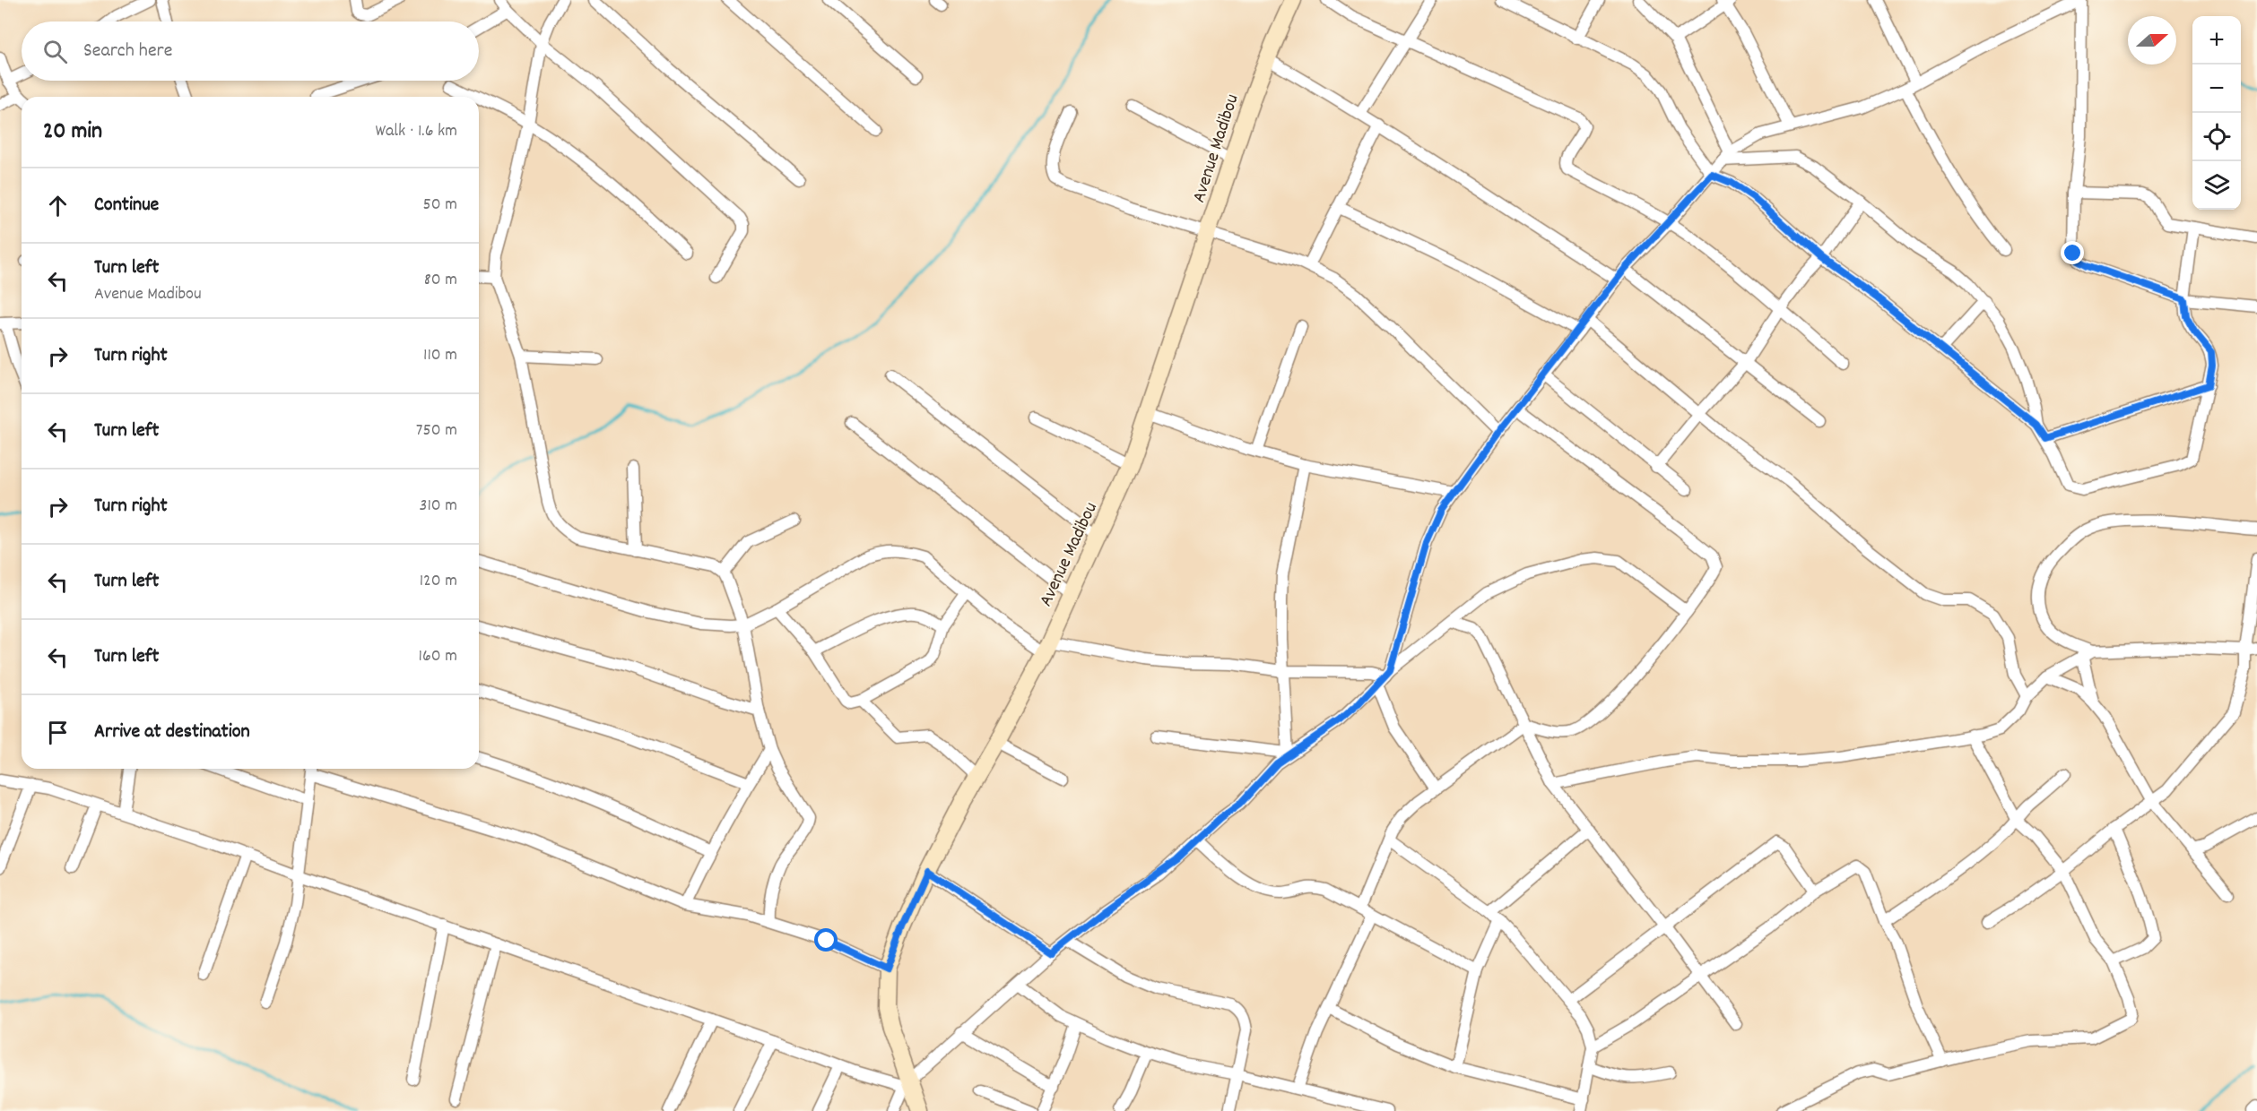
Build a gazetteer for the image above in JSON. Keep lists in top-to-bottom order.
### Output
{
  "streets": {
    "street": ["Avenue Madibou"]
  },
  "north": "right",
  "page": {
    "map_buttons": ["+", "−"],
    "search": "Search here",
    "heading": ["20 min", "Walk · 1.6 km"],
    "list": [
      ["Continue", "50 m"],
      ["Turn left", "Avenue Madibou", "80 m"],
      ["Turn right", "110 m"],
      ["Turn left", "750 m"],
      ["Turn right", "310 m"],
      ["Turn left", "120 m"],
      ["Turn left", "160 m"],
      "Arrive at destination"
    ]
  }
}
